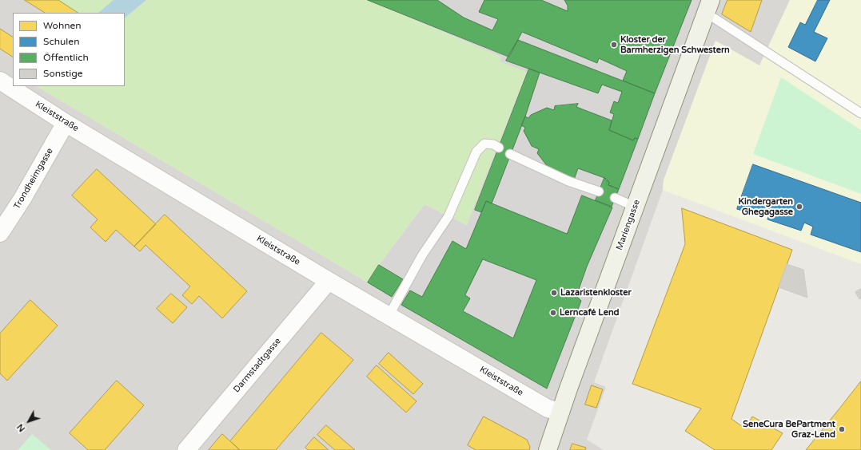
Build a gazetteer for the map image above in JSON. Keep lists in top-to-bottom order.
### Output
{
  "streets": {
    "street": [
      "Kleiststraße",
      "Trondheimgasse",
      "Mariengasse",
      "Darmstadtgasse"
    ]
  },
  "crossings": [
    ["Kleiststraße", "Trondheimgasse"],
    ["Kleiststraße", "Mariengasse"],
    ["Kleiststraße", "Darmstadtgasse"]
  ],
  "places": [
    "Kloster der Barmherzigen Schwestern",
    "Kindergarten Ghegagasse",
    "Lazaristenkloster",
    "Lerncafé Lend",
    "SeneCura BePartment Graz-Lend"
  ],
  "legend": [
    "Wohnen",
    "Schulen",
    "Öffentlich",
    "Sonstige"
  ],
  "north": "bottom left"
}
